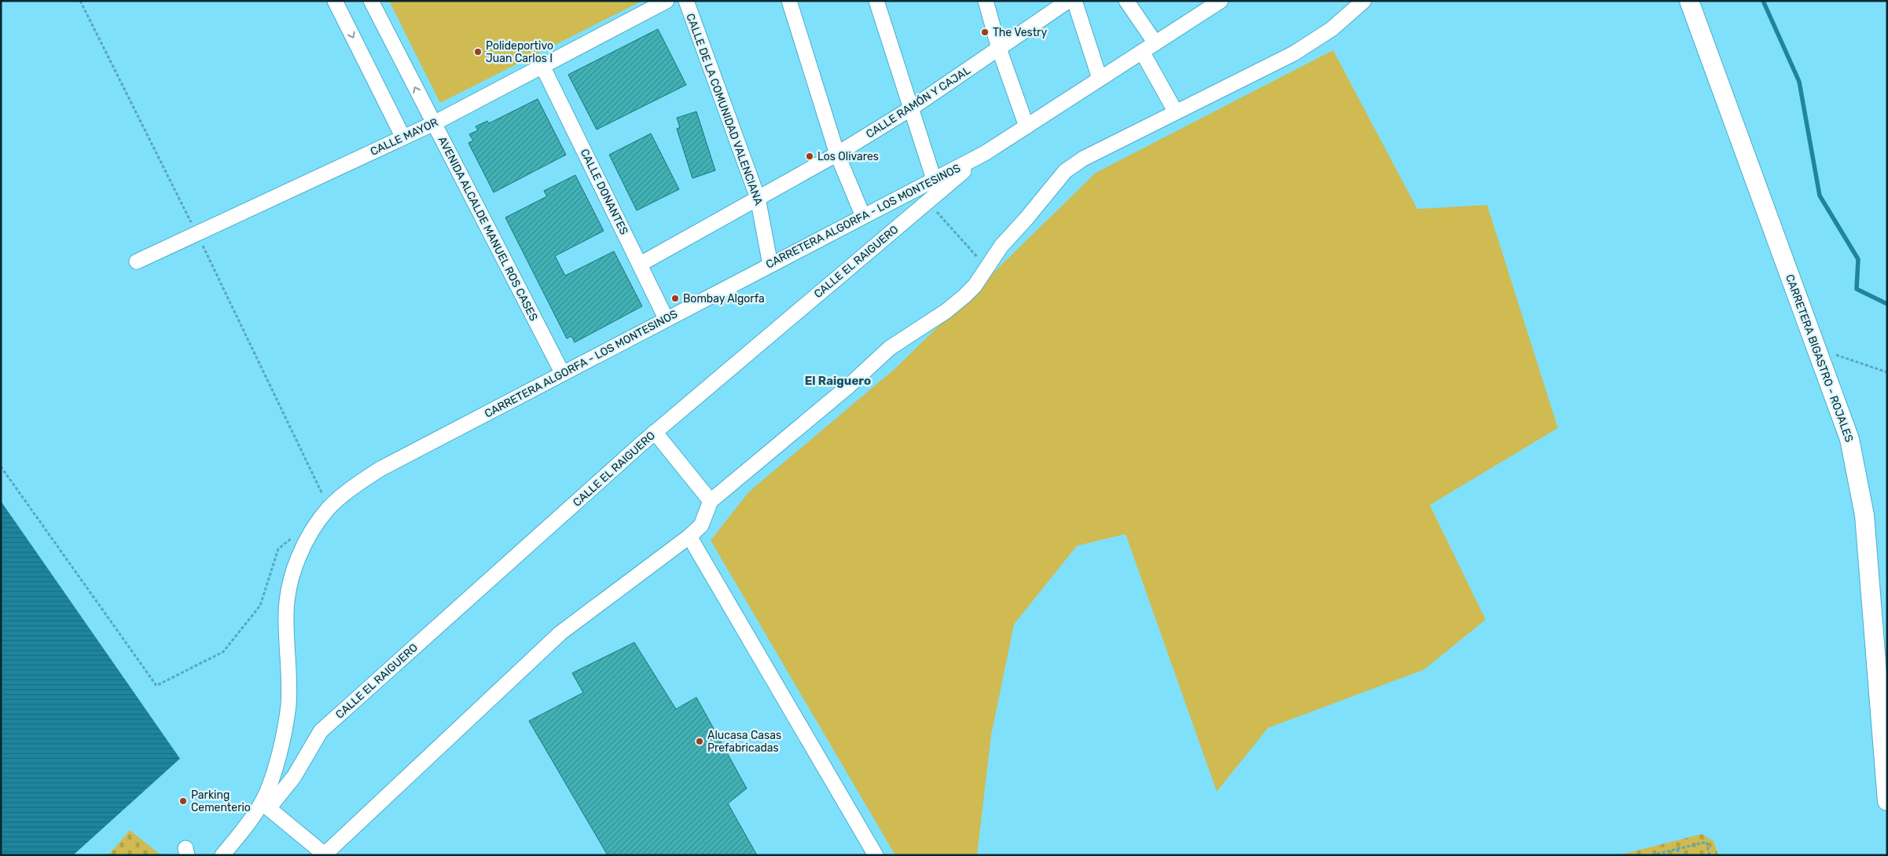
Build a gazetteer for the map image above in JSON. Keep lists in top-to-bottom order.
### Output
{
  "streets": {
    "main road": ["CARRETERA BIGASTRO - ROJALES"],
    "street": [
      "CALLE RAMÓN Y CAJAL",
      "CALLE DE LA COMUNIDAD VALENCIANA",
      "CALLE MAYOR",
      "CALLE DONANTES",
      "CARRETERA ALGORFA - LOS MONTESINOS",
      "AVENIDA ALCALDE MANUEL ROS CASES",
      "CALLE EL RAIGUERO"
    ]
  },
  "crossings": [
    ["CALLE RAMÓN Y CAJAL", "CALLE DE LA COMUNIDAD VALENCIANA"],
    ["CALLE RAMÓN Y CAJAL", "CALLE DONANTES"],
    ["CALLE DE LA COMUNIDAD VALENCIANA", "CARRETERA ALGORFA - LOS MONTESINOS"],
    ["CALLE MAYOR", "CALLE DONANTES"],
    ["CALLE MAYOR", "AVENIDA ALCALDE MANUEL ROS CASES"],
    ["CALLE DONANTES", "CARRETERA ALGORFA - LOS MONTESINOS"],
    ["CARRETERA ALGORFA - LOS MONTESINOS", "AVENIDA ALCALDE MANUEL ROS CASES"],
    ["CARRETERA ALGORFA - LOS MONTESINOS", "CALLE EL RAIGUERO"]
  ],
  "districts": ["El Raiguero"],
  "places": [
    "The Vestry",
    "Polideportivo Juan Carlos I",
    "Los Olivares",
    "Bombay Algorfa",
    "Alucasa Casas Prefabricadas",
    "Parking Cementerio"
  ]
}
